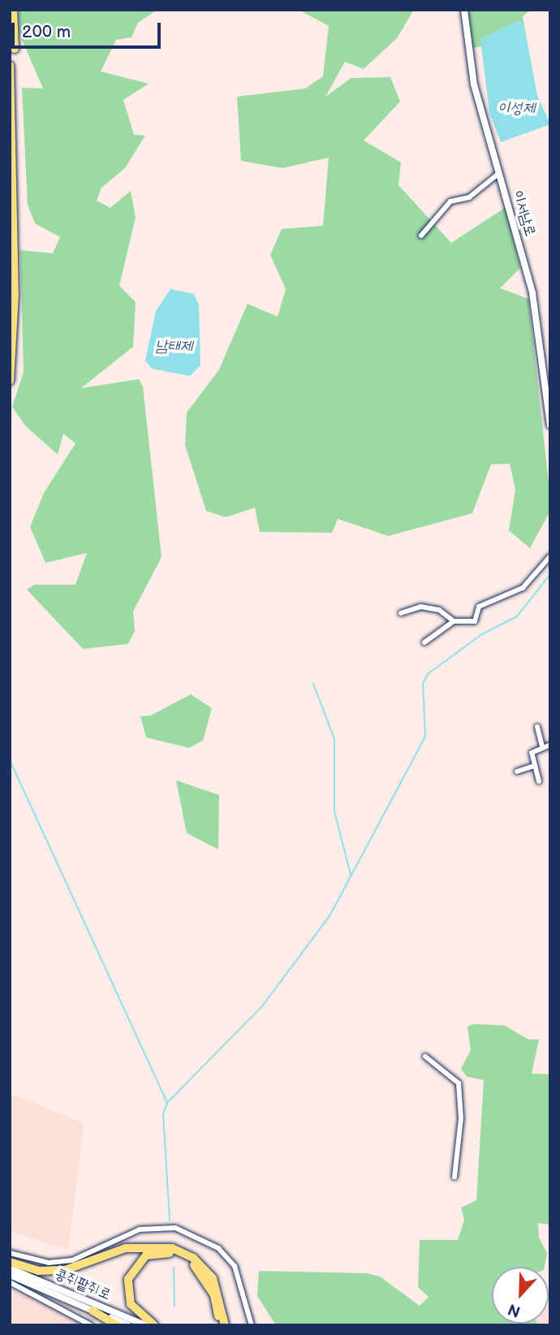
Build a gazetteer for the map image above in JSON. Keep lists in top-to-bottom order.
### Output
{
  "streets": {
    "main road": ["이서남로", "콩쥐팥쥐로"]
  },
  "water": ["이성제", "남태제"],
  "scale_bar": "200 m",
  "north": "bottom"
}
